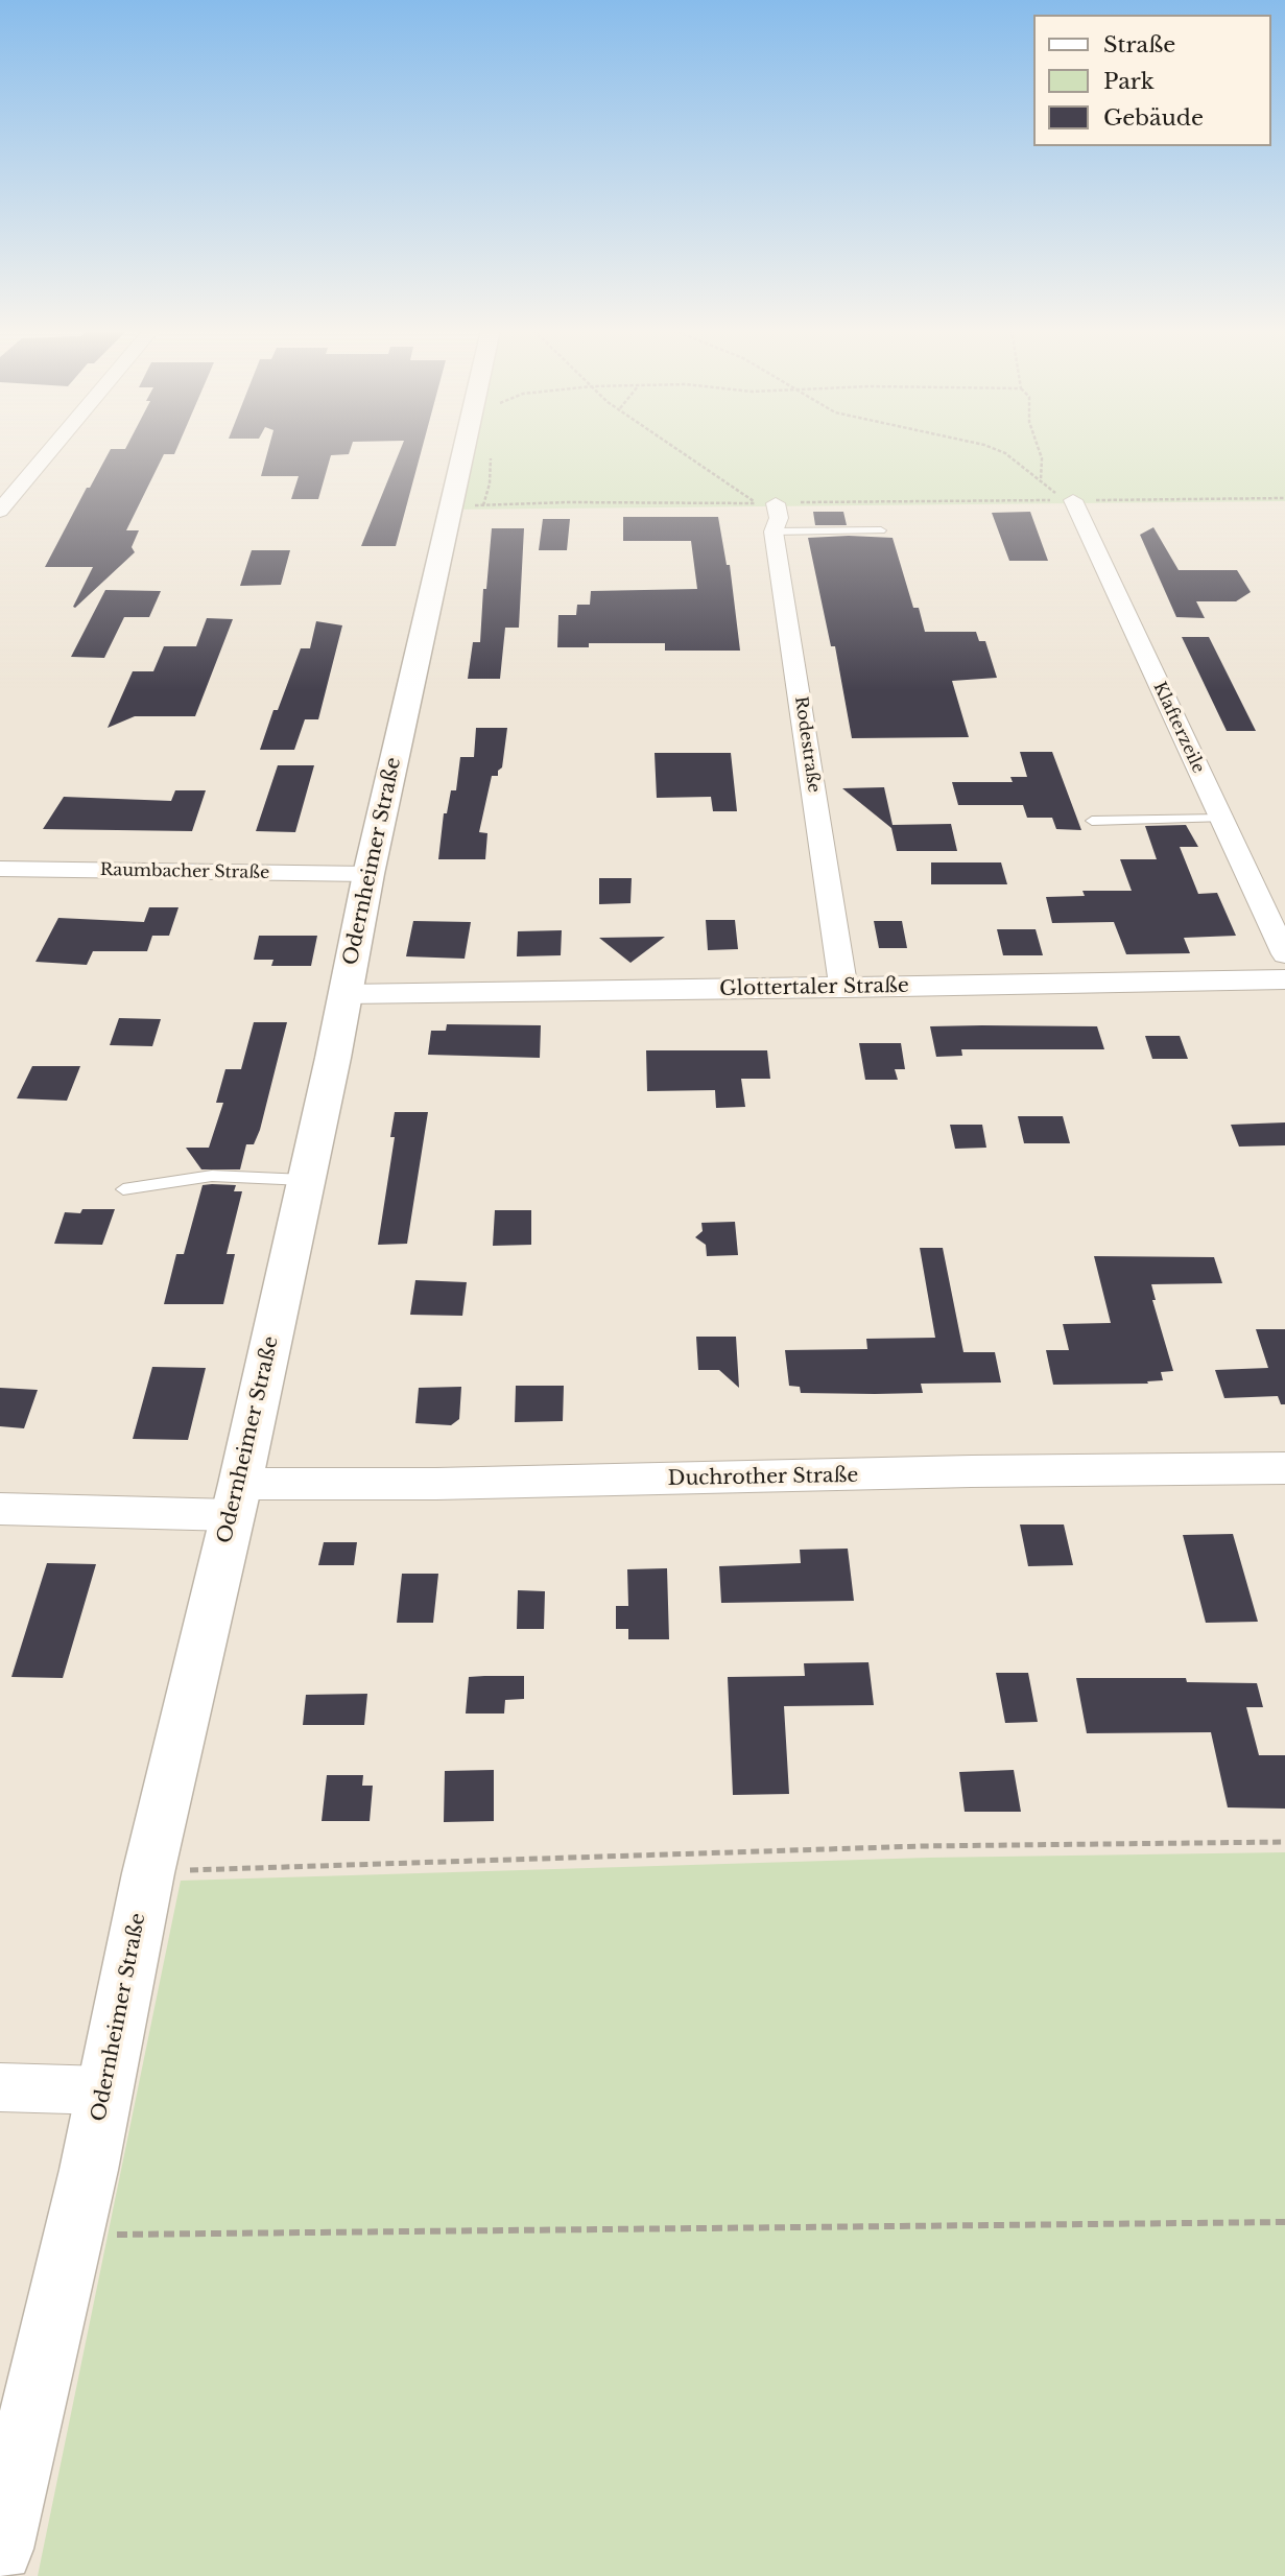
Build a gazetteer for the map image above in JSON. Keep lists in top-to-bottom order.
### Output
{
  "streets": {
    "street": [
      "Klafterzeile",
      "Rodestraße",
      "Odernheimer Straße",
      "Raumbacher Straße",
      "Glottertaler Straße",
      "Duchrother Straße"
    ]
  },
  "crossings": [
    ["Rodestraße", "Glottertaler Straße"],
    ["Odernheimer Straße", "Raumbacher Straße"],
    ["Odernheimer Straße", "Glottertaler Straße"],
    ["Odernheimer Straße", "Duchrother Straße"]
  ],
  "legend": ["Straße", "Park", "Gebäude"]
}
